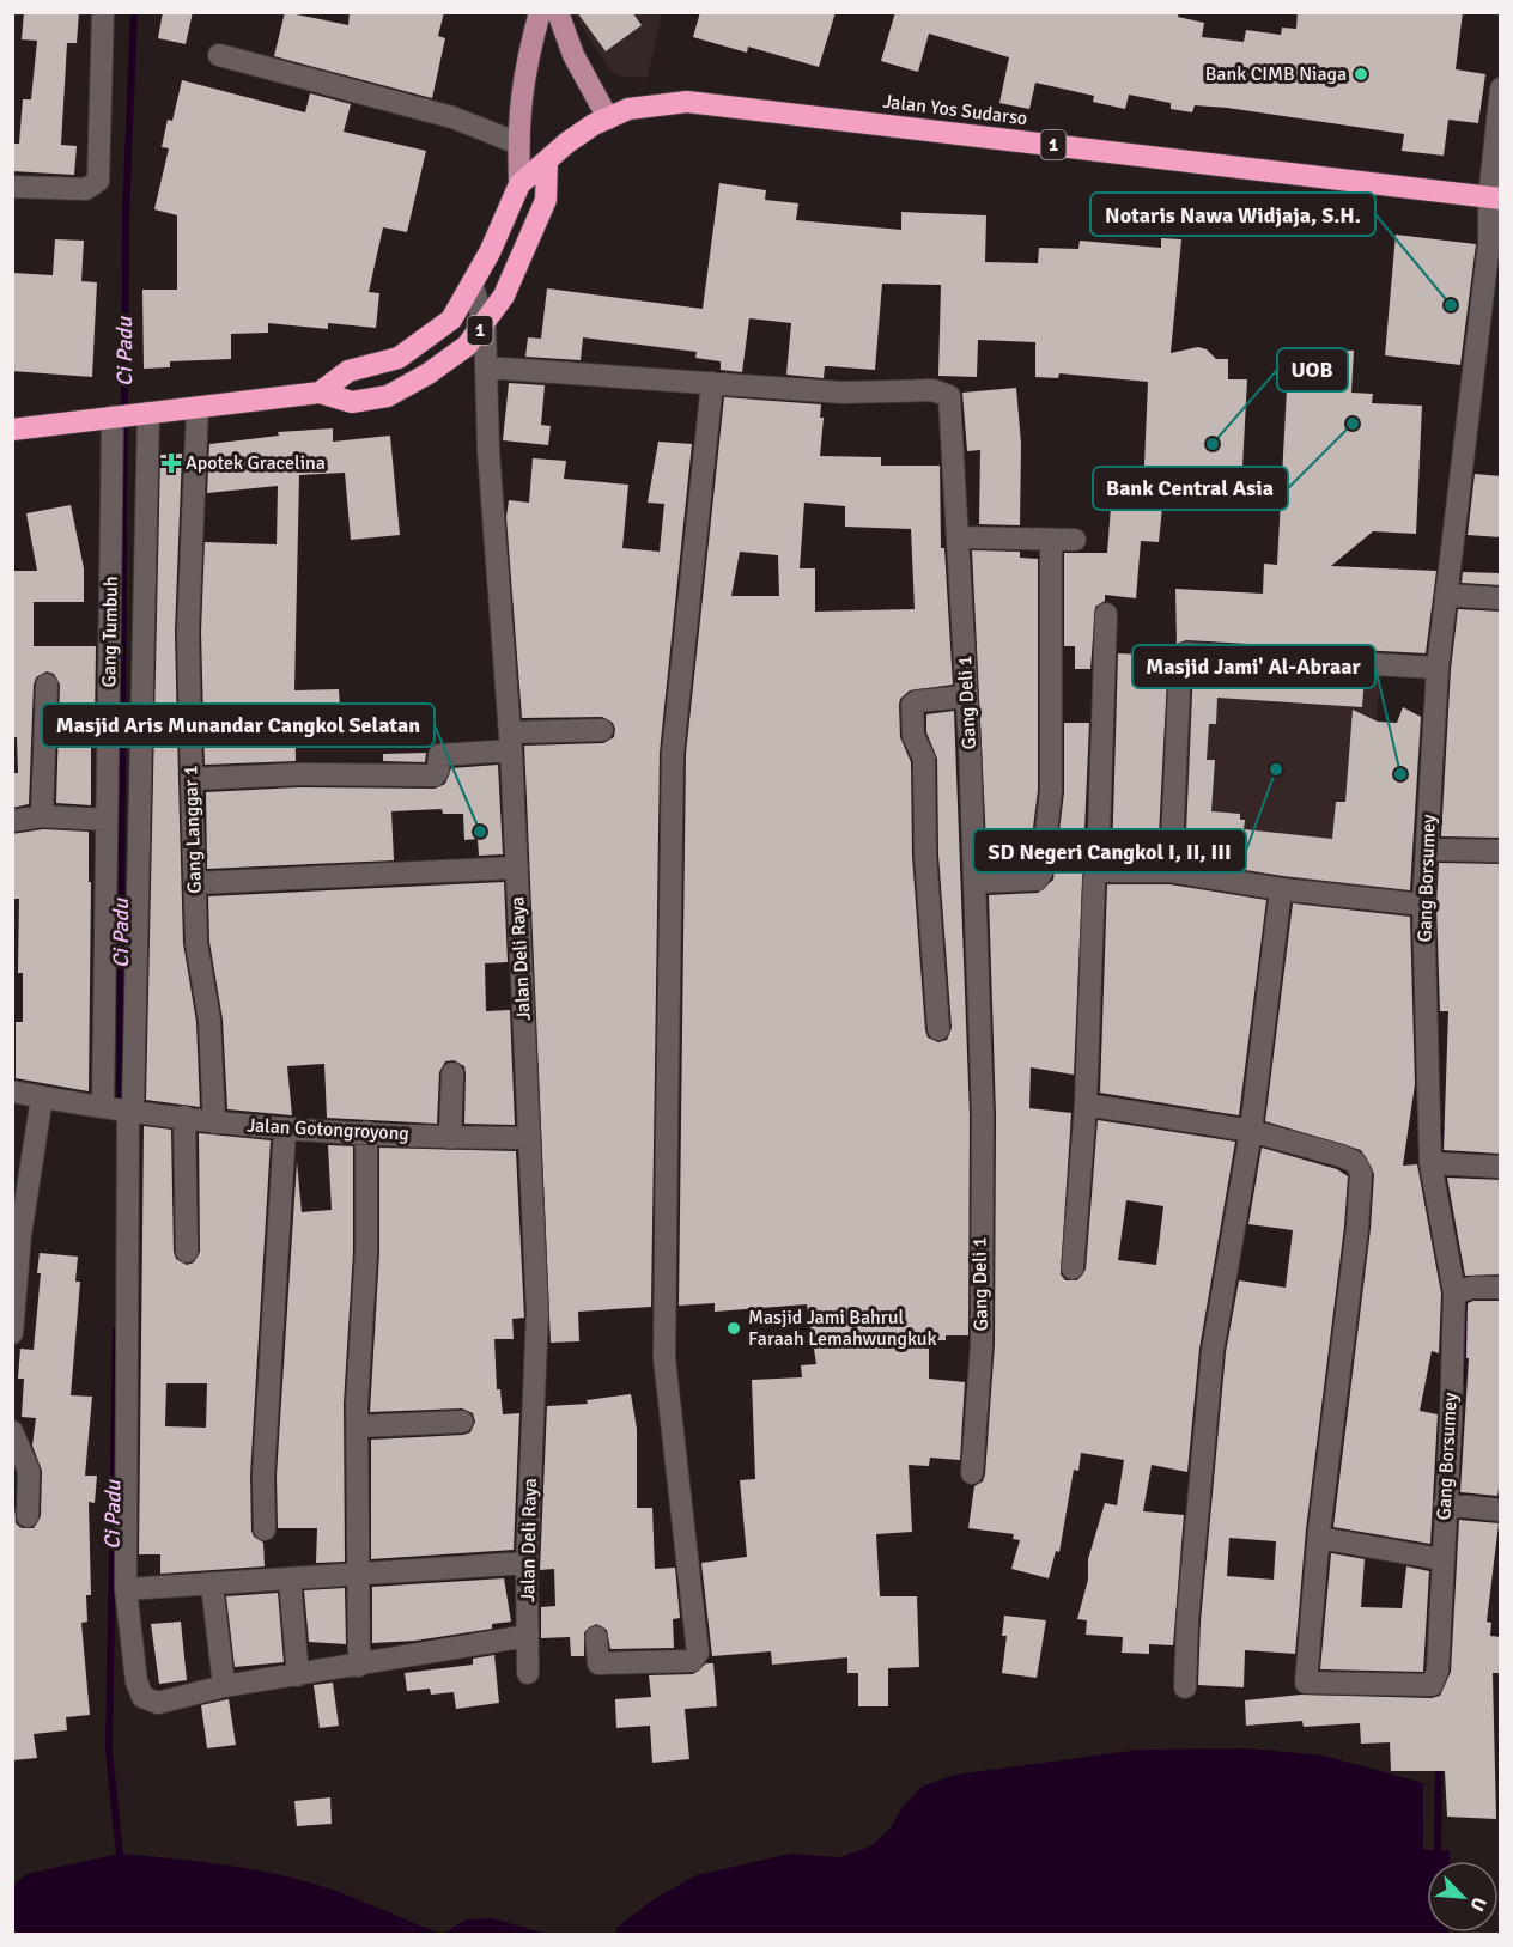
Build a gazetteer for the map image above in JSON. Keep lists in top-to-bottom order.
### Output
{
  "streets": {
    "highway": ["Jalan Yos Sudarso", "1"],
    "street": [
      "Gang Tumbuh",
      "Gang Deli 1",
      "Gang Langgar 1",
      "Gang Borsumey",
      "Jalan Deli Raya",
      "Jalan Gotongroyong"
    ]
  },
  "crossings": [
    ["Jalan Yos Sudarso", "1"],
    ["Jalan Yos Sudarso", "Gang Borsumey"],
    ["Jalan Yos Sudarso", "Jalan Deli Raya"],
    ["1", "Gang Tumbuh"],
    ["1", "Gang Langgar 1"],
    ["1", "Jalan Deli Raya"],
    ["Gang Tumbuh", "Jalan Gotongroyong"],
    ["Gang Deli 1", "Jalan Deli Raya"],
    ["Gang Langgar 1", "Jalan Gotongroyong"],
    ["Jalan Deli Raya", "Jalan Gotongroyong"]
  ],
  "water": ["Ci Padu"],
  "places": {
    "other": [
      "Bank CIMB Niaga",
      "Notaris Nawa Widjaja, S.H.",
      "Bank Central Asia",
      "UOB",
      "SD Negeri Cangkol I, II, III",
      "Masjid Jami' Al-Abraar",
      "Masjid Aris Munandar Cangkol Selatan",
      "Masjid Jami Bahrul Faraah Lemahwungkuk"
    ],
    "health": ["Apotek Gracelina"]
  },
  "north": "bottom right"
}
